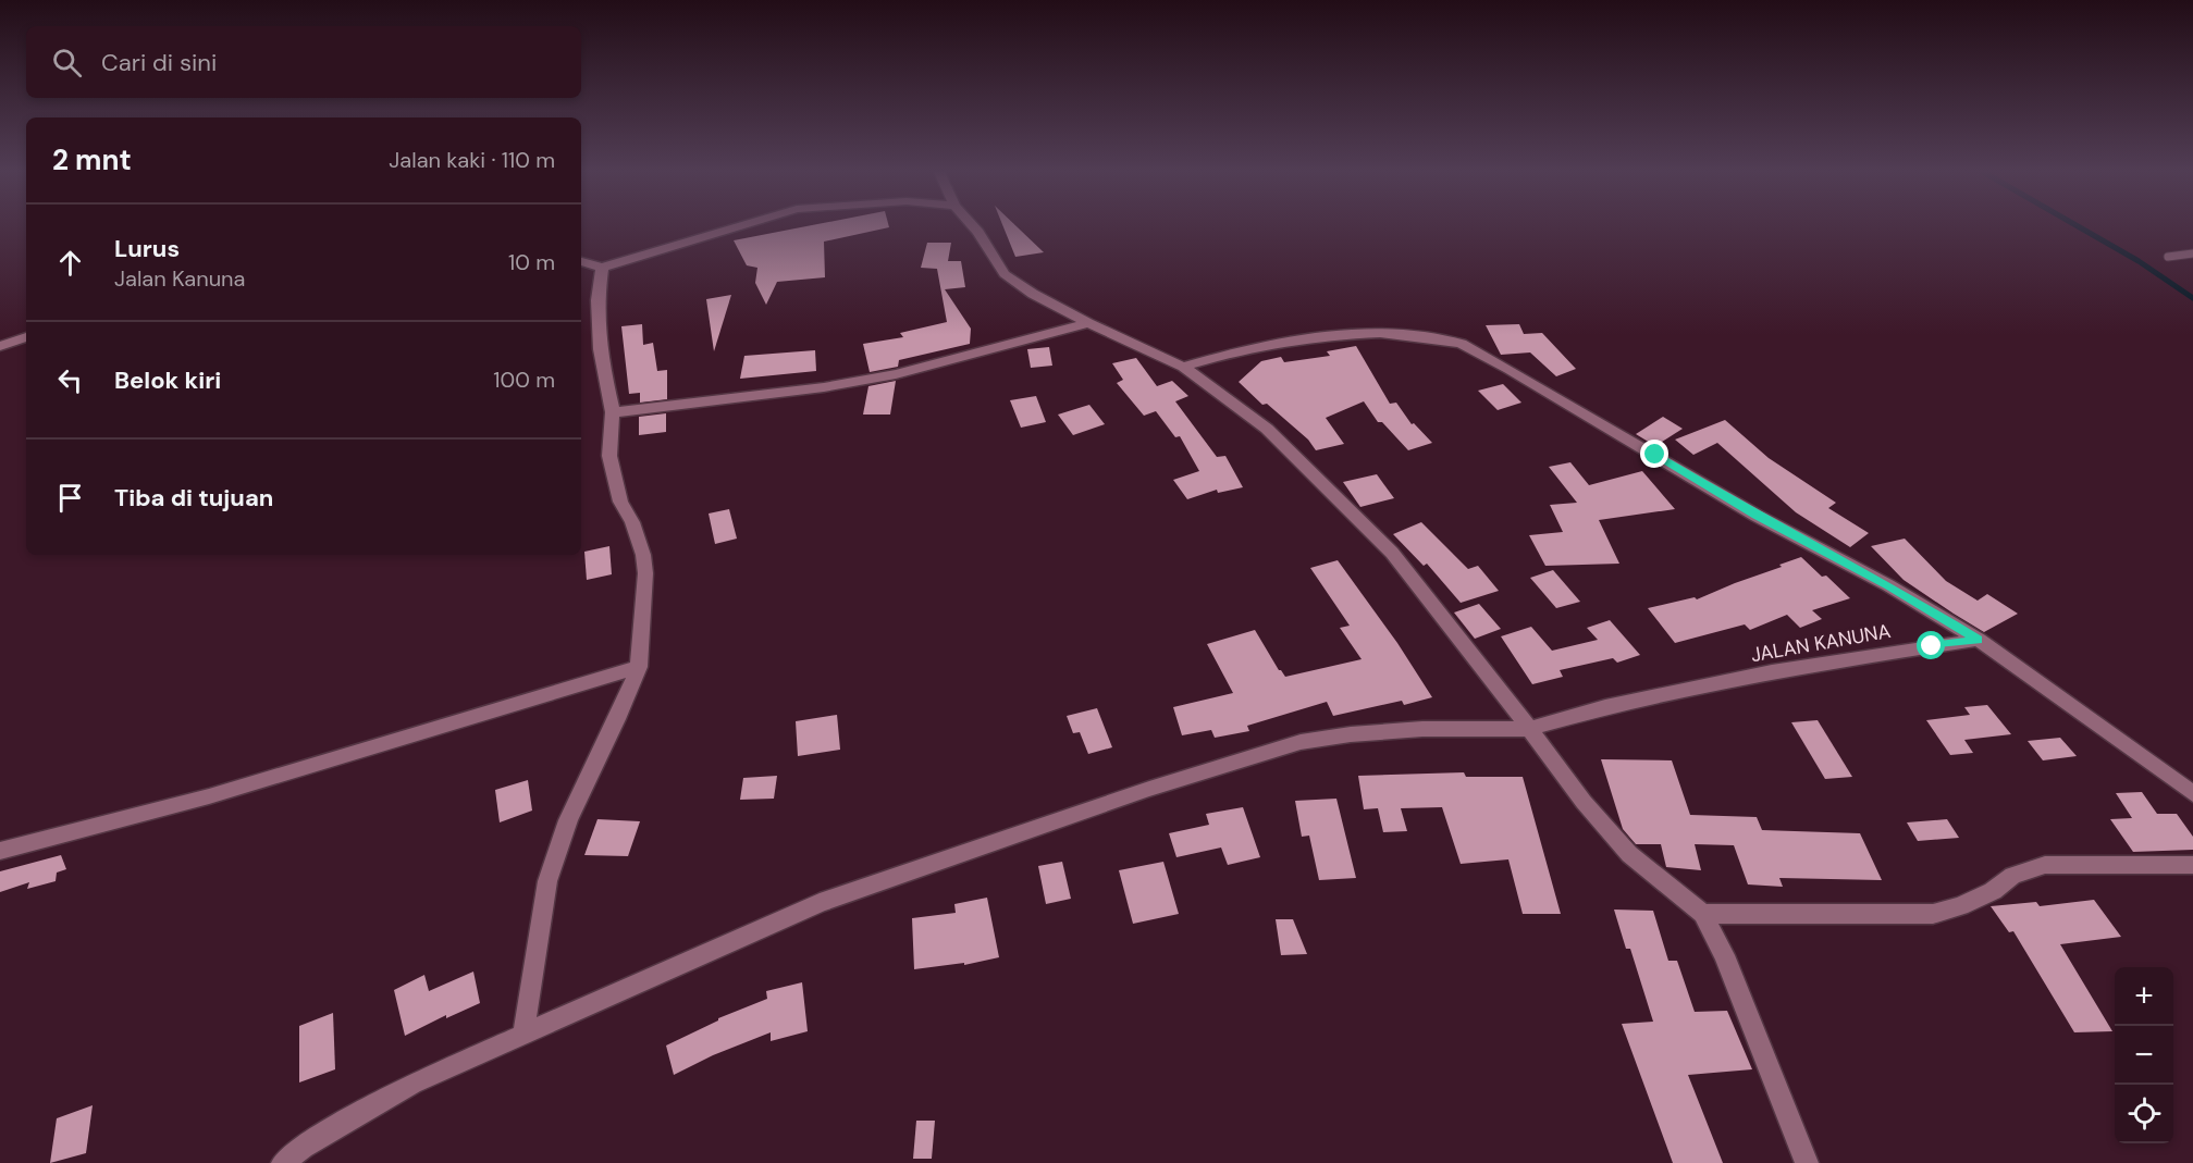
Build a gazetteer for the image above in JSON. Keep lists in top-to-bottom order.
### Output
{
  "streets": {
    "street": ["JALAN KANUNA"]
  },
  "page": {
    "search": "Cari di sini",
    "heading": ["2 mnt", "Jalan kaki · 110 m"],
    "list": [
      ["Lurus", "Jalan Kanuna", "10 m"],
      ["Belok kiri", "100 m"],
      "Tiba di tujuan"
    ],
    "map_buttons": ["+", "−"]
  }
}
